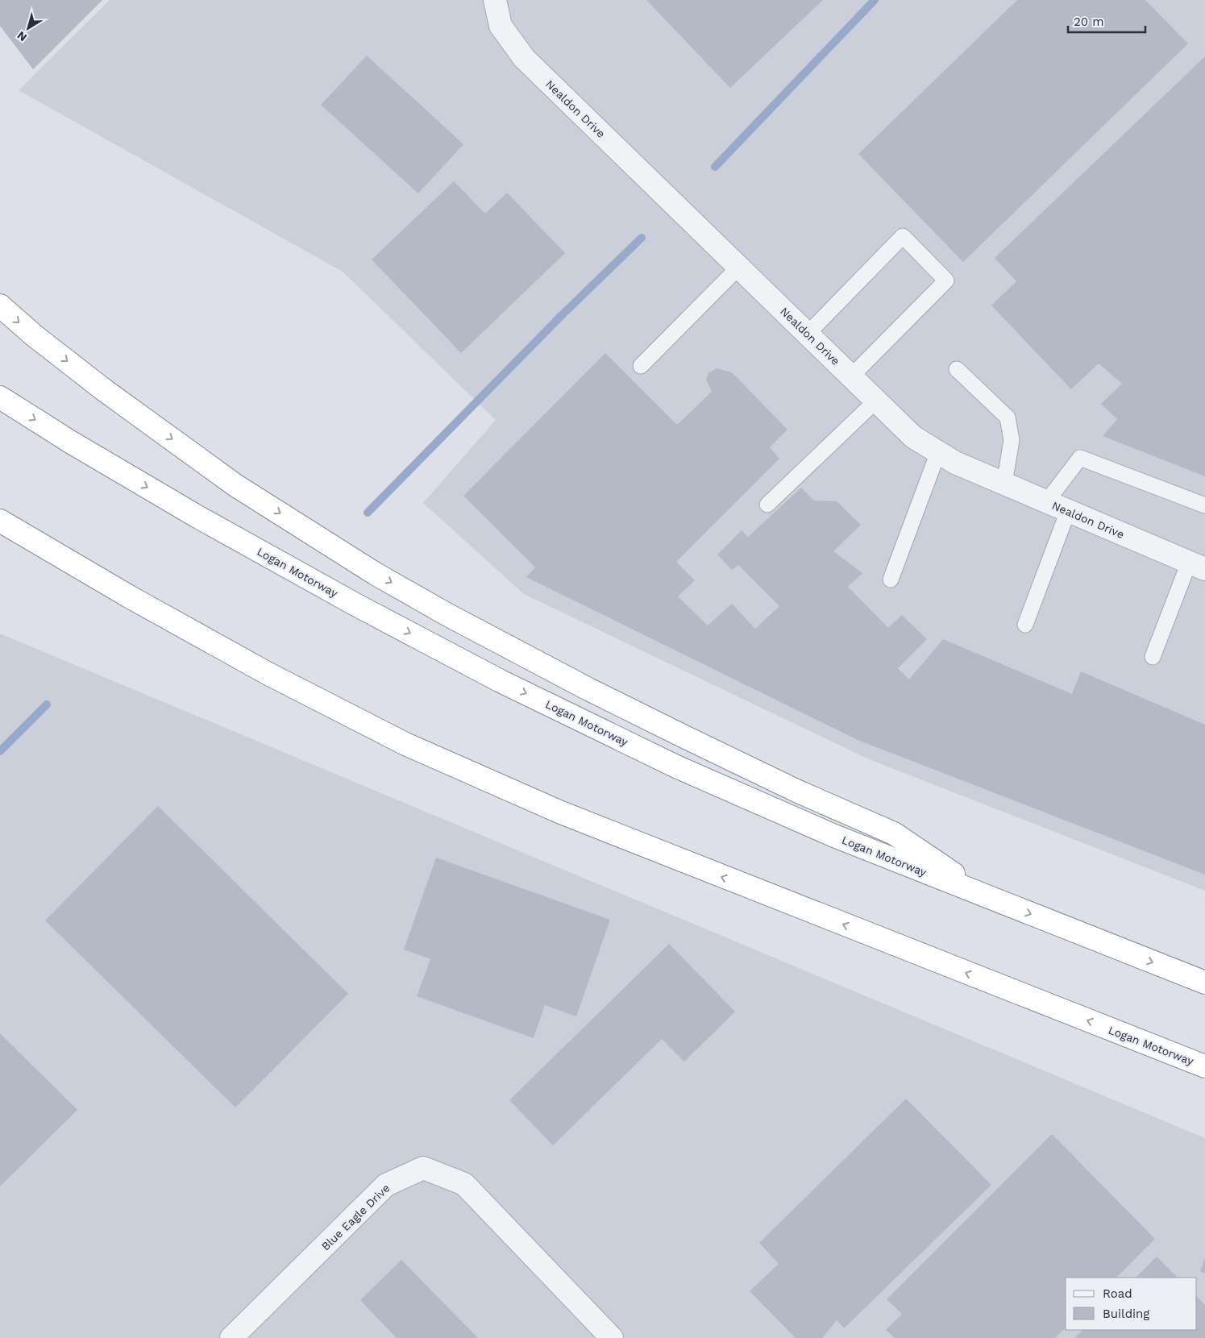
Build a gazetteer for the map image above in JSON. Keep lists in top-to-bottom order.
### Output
{
  "streets": {
    "highway": ["Logan Motorway"],
    "street": ["Nealdon Drive", "Blue Eagle Drive"]
  },
  "legend": ["Road", "Building"],
  "scale_bar": "20 m",
  "north": "bottom left"
}
